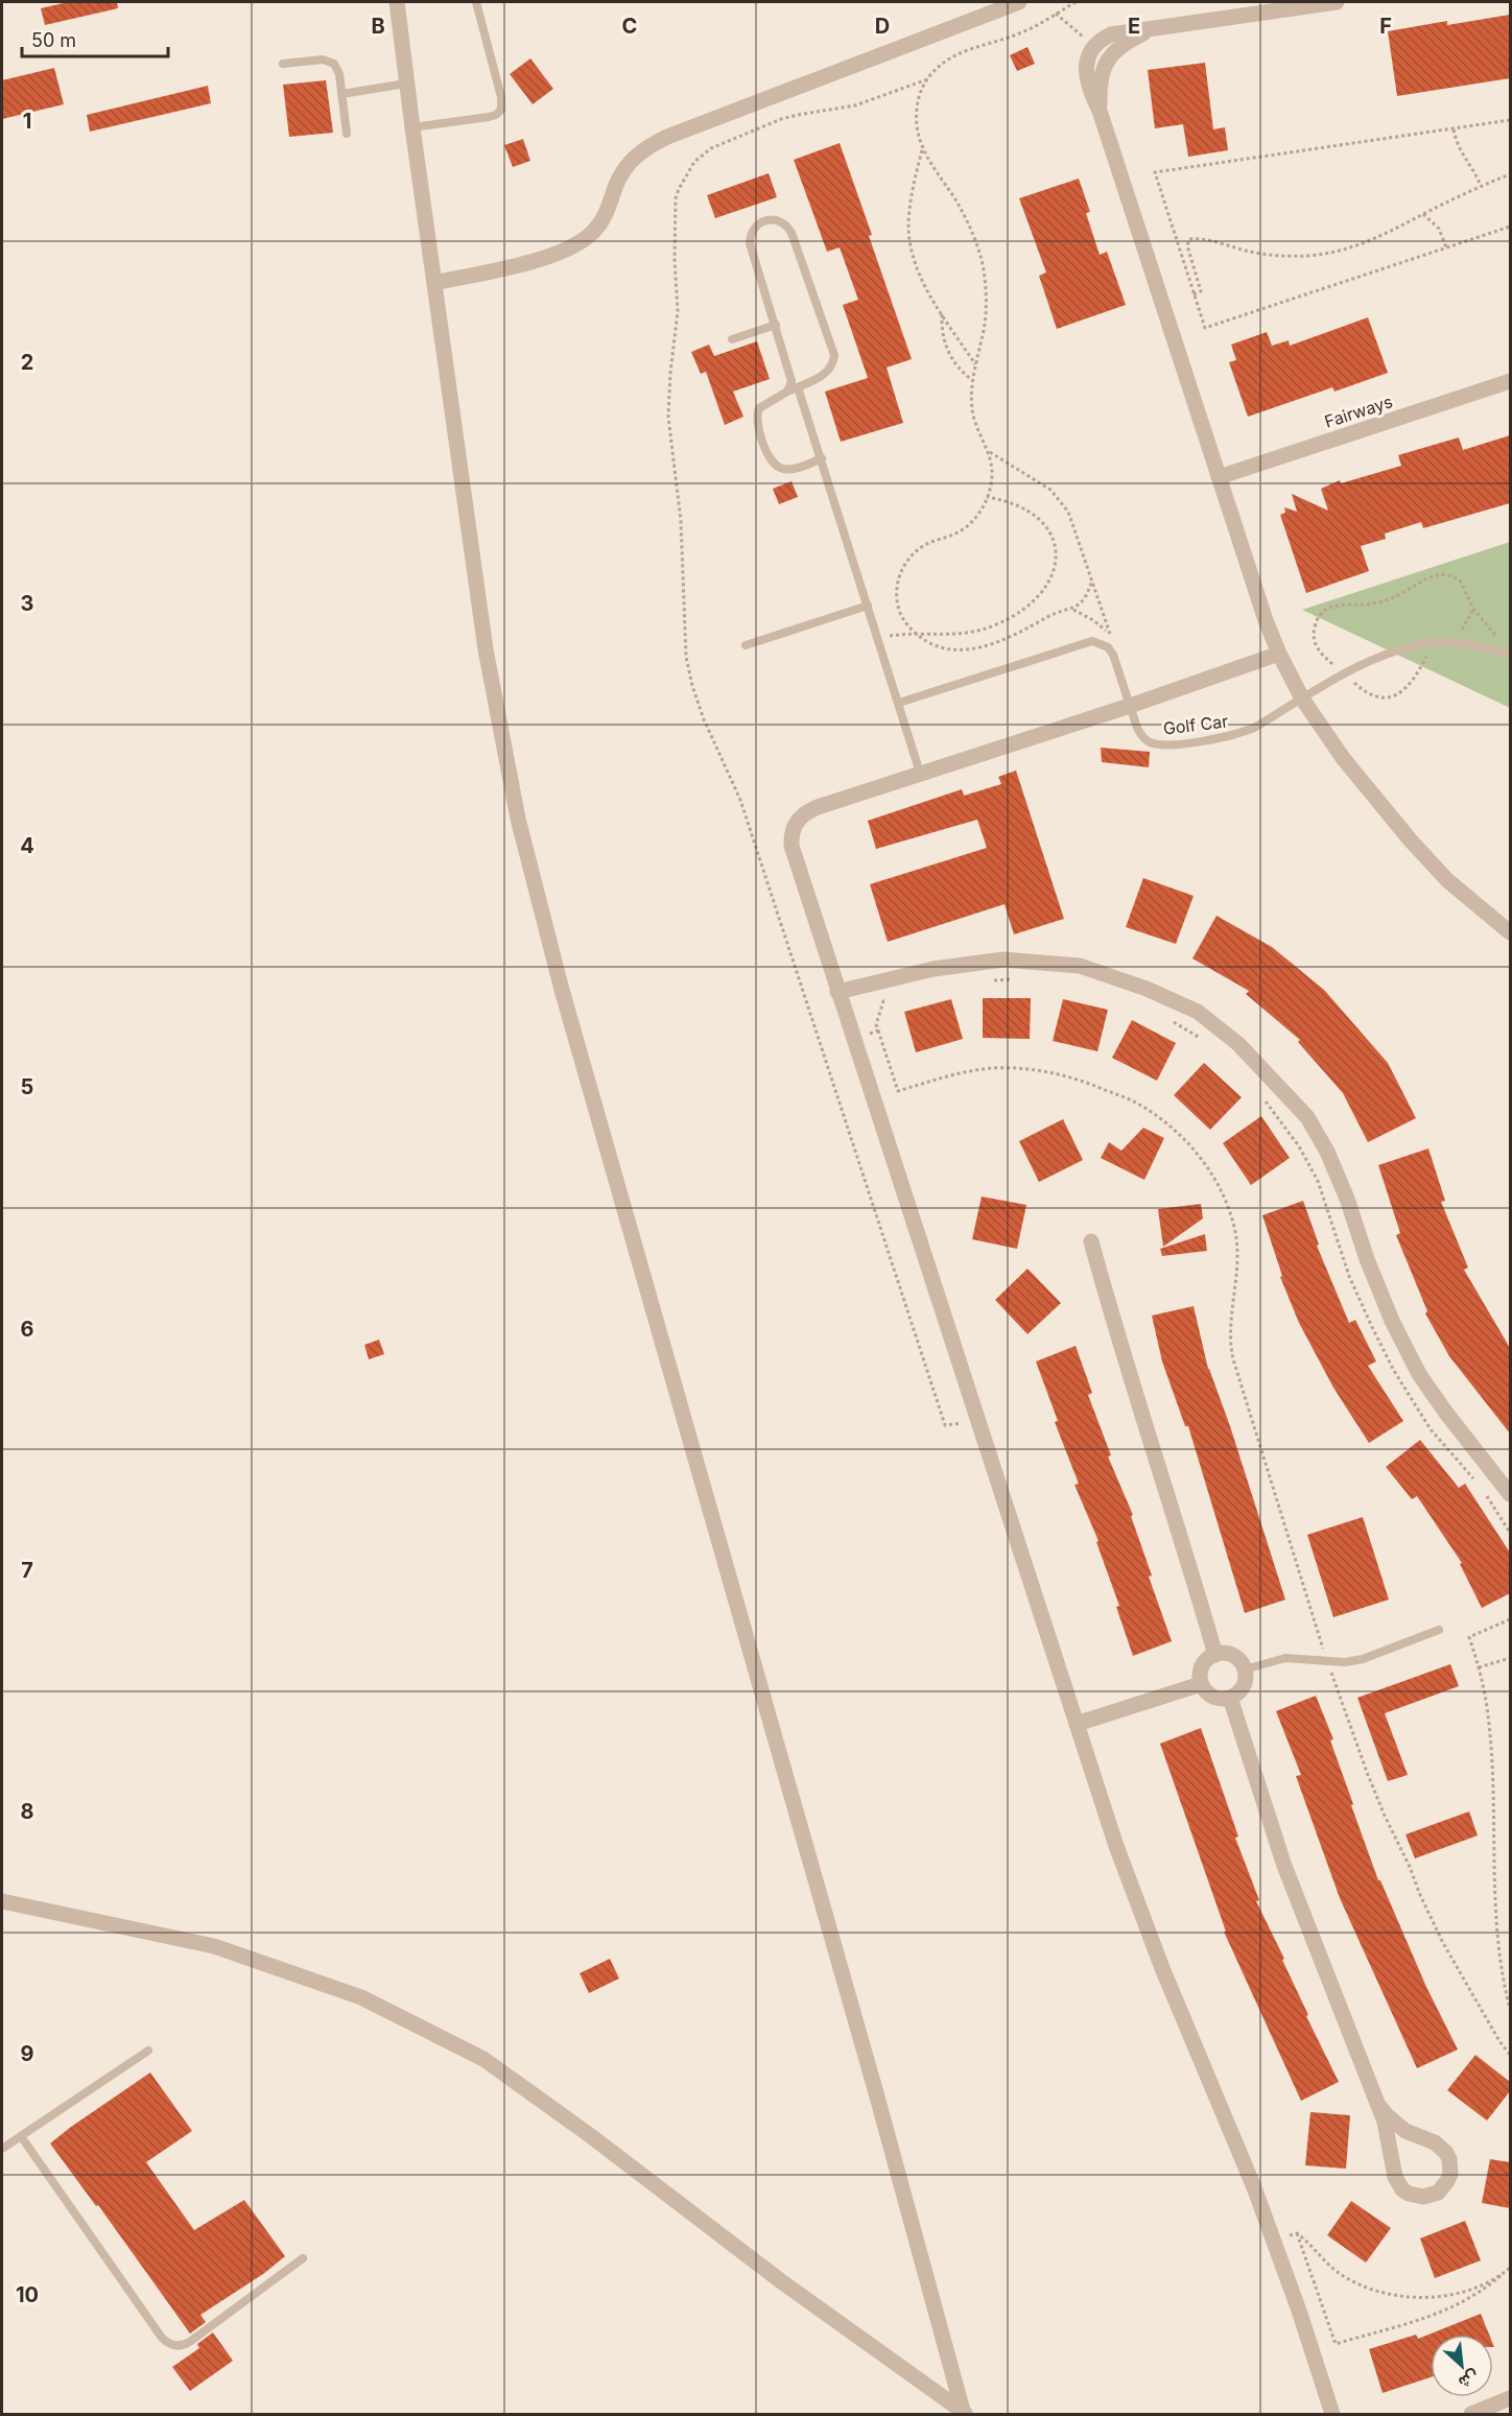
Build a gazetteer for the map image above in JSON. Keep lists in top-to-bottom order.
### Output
{
  "streets": {
    "street": ["Fairways"],
    "lane": ["Golf Car"]
  },
  "scale_bar": "50 m",
  "north": "bottom right",
  "grid": {
    "columns": [
      "B",
      "C",
      "D",
      "E",
      "F"
    ],
    "rows": [
      "1",
      "2",
      "3",
      "4",
      "5",
      "6",
      "7",
      "8",
      "9",
      "10"
    ]
  }
}
